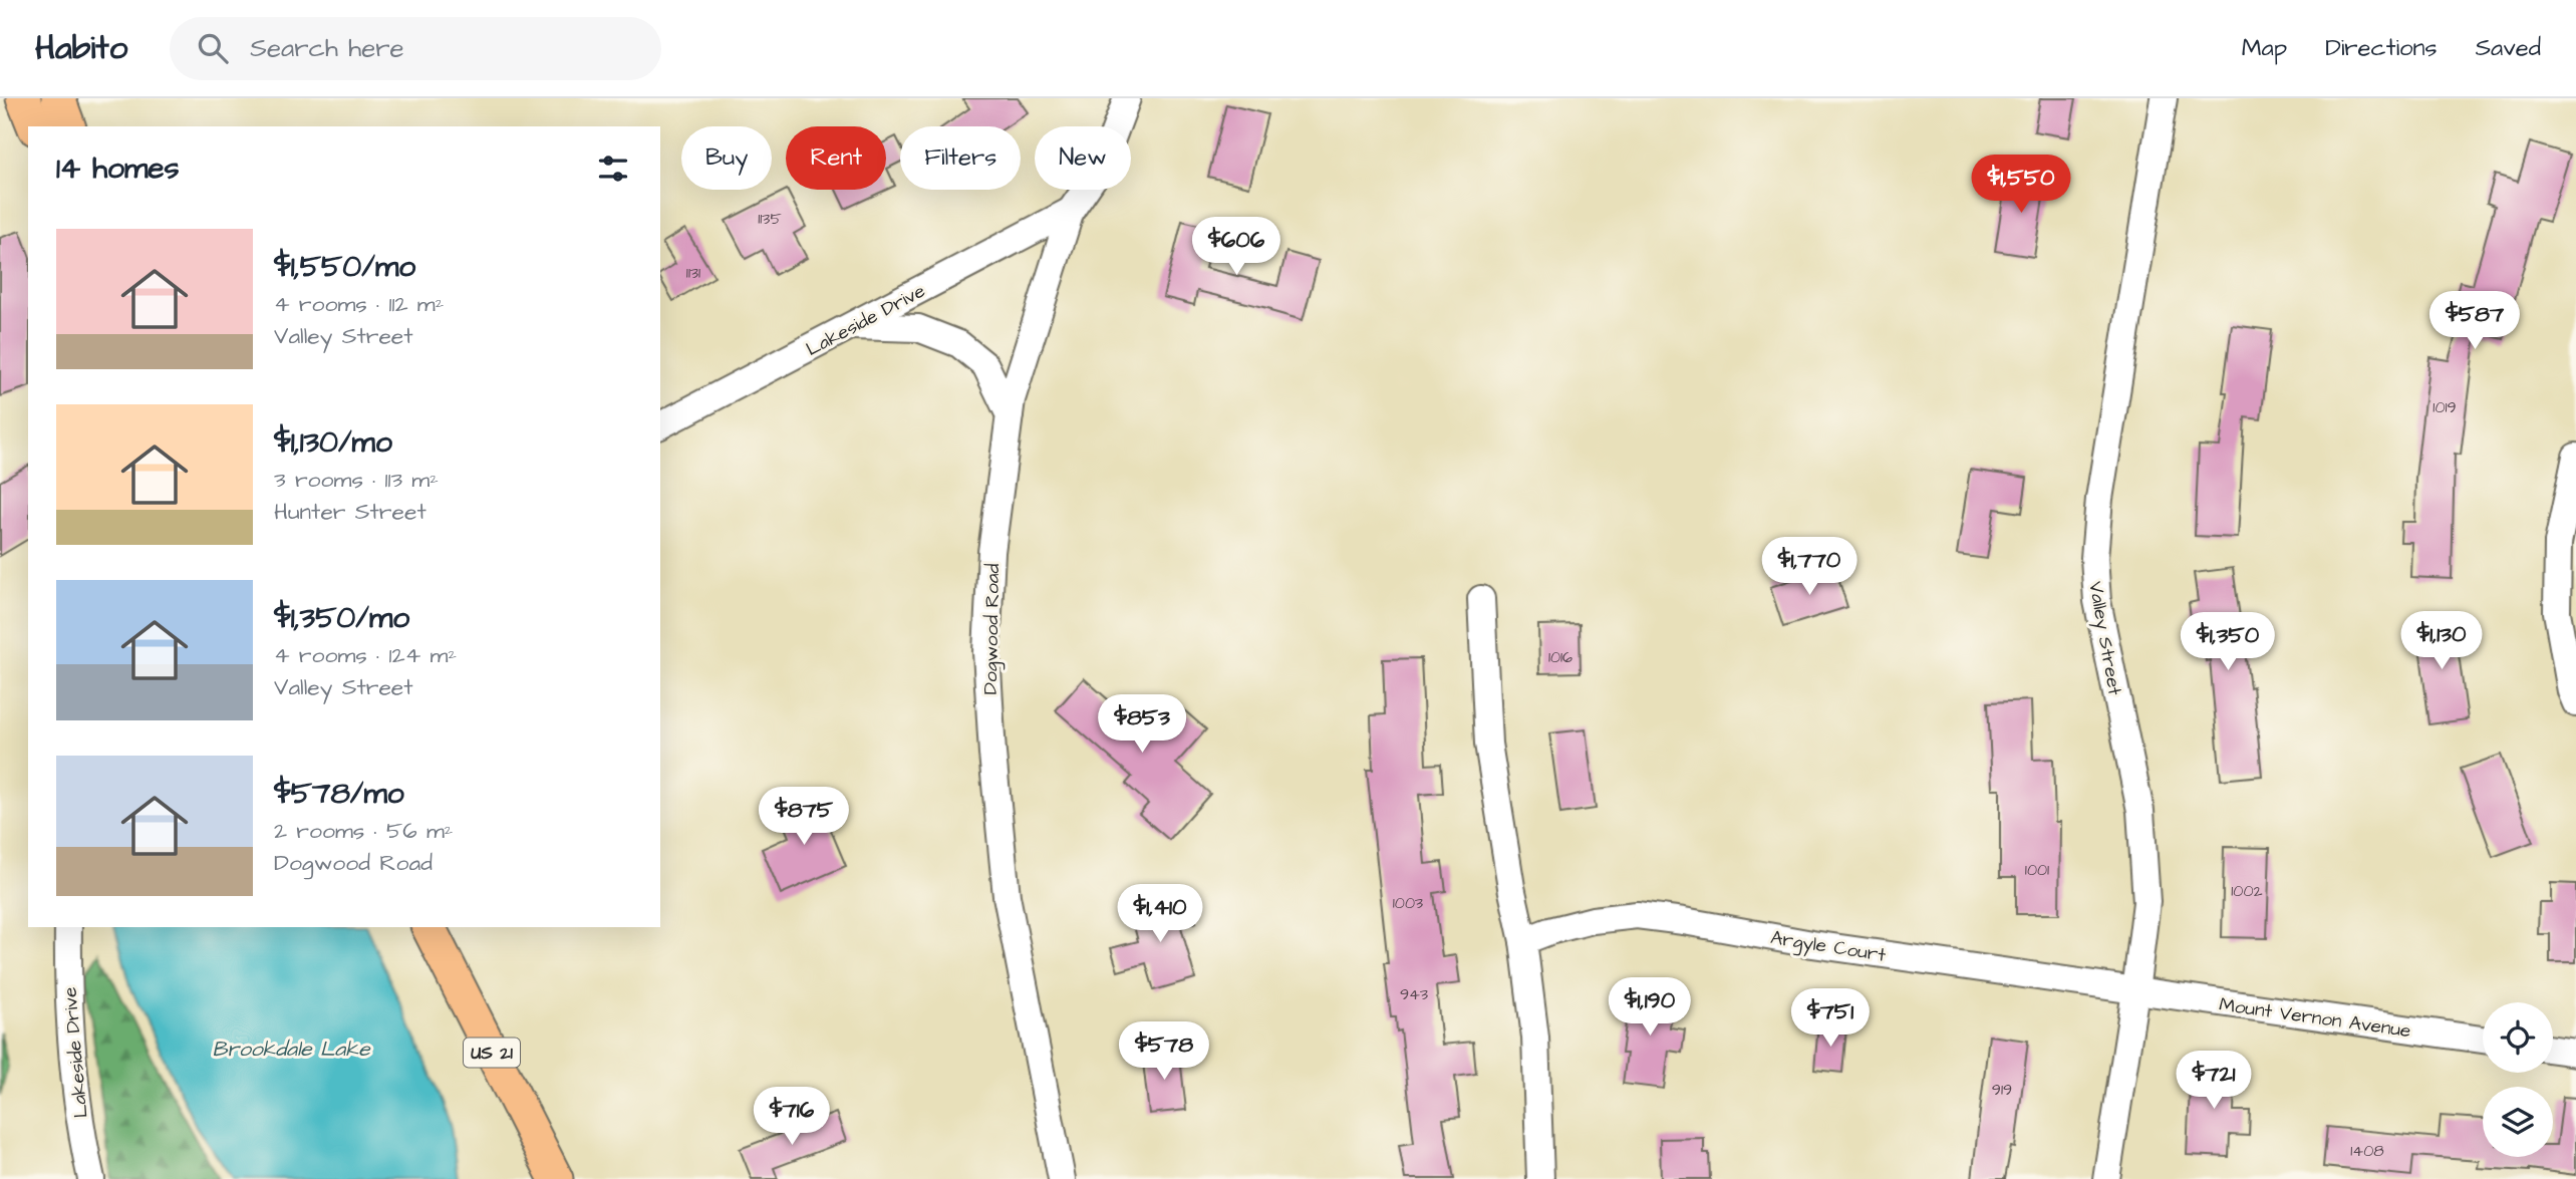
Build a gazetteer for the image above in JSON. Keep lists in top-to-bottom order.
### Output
{
  "streets": {
    "main road": ["US 21"],
    "street": [
      "Lakeside Drive",
      "Dogwood Road",
      "Valley Street",
      "Argyle Court",
      "Mount Vernon Avenue"
    ]
  },
  "crossings": [
    ["Lakeside Drive", "Dogwood Road"],
    ["Valley Street", "Argyle Court"],
    ["Valley Street", "Mount Vernon Avenue"],
    ["Argyle Court", "Mount Vernon Avenue"]
  ],
  "water": ["Brookdale Lake"],
  "house_numbers": [
    "1135",
    "1131",
    "1019",
    "1016",
    "1001",
    "1002",
    "1003",
    "943",
    "919",
    "1408"
  ],
  "page": {
    "header": "Habito",
    "search": "Search here",
    "nav": ["Map", "Directions", "Saved"],
    "chip": [
      "Buy",
      "Rent",
      "Filters",
      "New"
    ],
    "heading": "14 homes",
    "price": [
      "$1,550",
      "$606",
      "$587",
      "$1,770",
      "$1,130",
      "$1,350",
      "$853",
      "$875",
      "$1,410",
      "$1,190",
      "$751",
      "$578",
      "$721",
      "$716"
    ],
    "list": [
      {
        "name": "$1,550/mo",
        "note": "4 rooms · 112 m² · Valley Street"
      },
      {
        "name": "$1,130/mo",
        "note": "3 rooms · 113 m² · Hunter Street"
      },
      {
        "name": "$1,350/mo",
        "note": "4 rooms · 124 m² · Valley Street"
      },
      {
        "name": "$578/mo",
        "note": "2 rooms · 56 m² · Dogwood Road"
      }
    ]
  }
}
